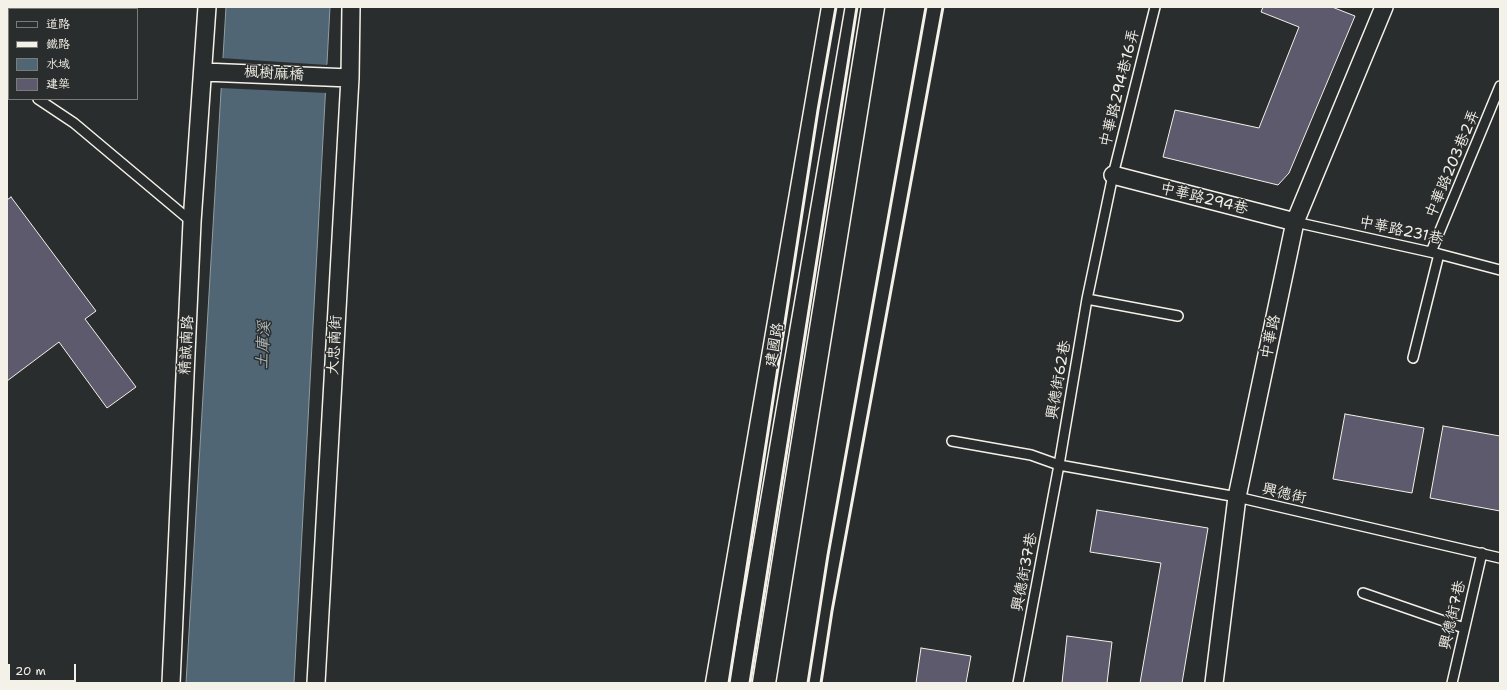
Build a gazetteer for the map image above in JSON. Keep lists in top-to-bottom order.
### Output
{
  "streets": {
    "main road": ["建國路"],
    "street": [
      "楓樹麻橋",
      "中華路294巷",
      "中華路",
      "精誠南路",
      "大忠南街"
    ],
    "lane": [
      "中華路294巷16弄",
      "中華路203巷2弄",
      "中華路231巷",
      "興德街62巷",
      "興德街",
      "興德街37巷",
      "興德街7巷"
    ]
  },
  "crossings": [
    ["楓樹麻橋", "精誠南路"],
    ["楓樹麻橋", "大忠南街"],
    ["中華路294巷16弄", "中華路294巷"],
    ["中華路294巷16弄", "興德街62巷"],
    ["中華路203巷2弄", "中華路231巷"],
    ["中華路294巷", "中華路231巷"],
    ["中華路294巷", "中華路"],
    ["中華路231巷", "中華路"],
    ["中華路", "興德街"],
    ["興德街62巷", "興德街"],
    ["興德街62巷", "興德街37巷"],
    ["興德街", "興德街37巷"],
    ["興德街", "興德街7巷"]
  ],
  "water": ["土庫溪"],
  "legend": [
    "道路",
    "鐵路",
    "水域",
    "建築"
  ],
  "scale_bar": "20 m"
}
